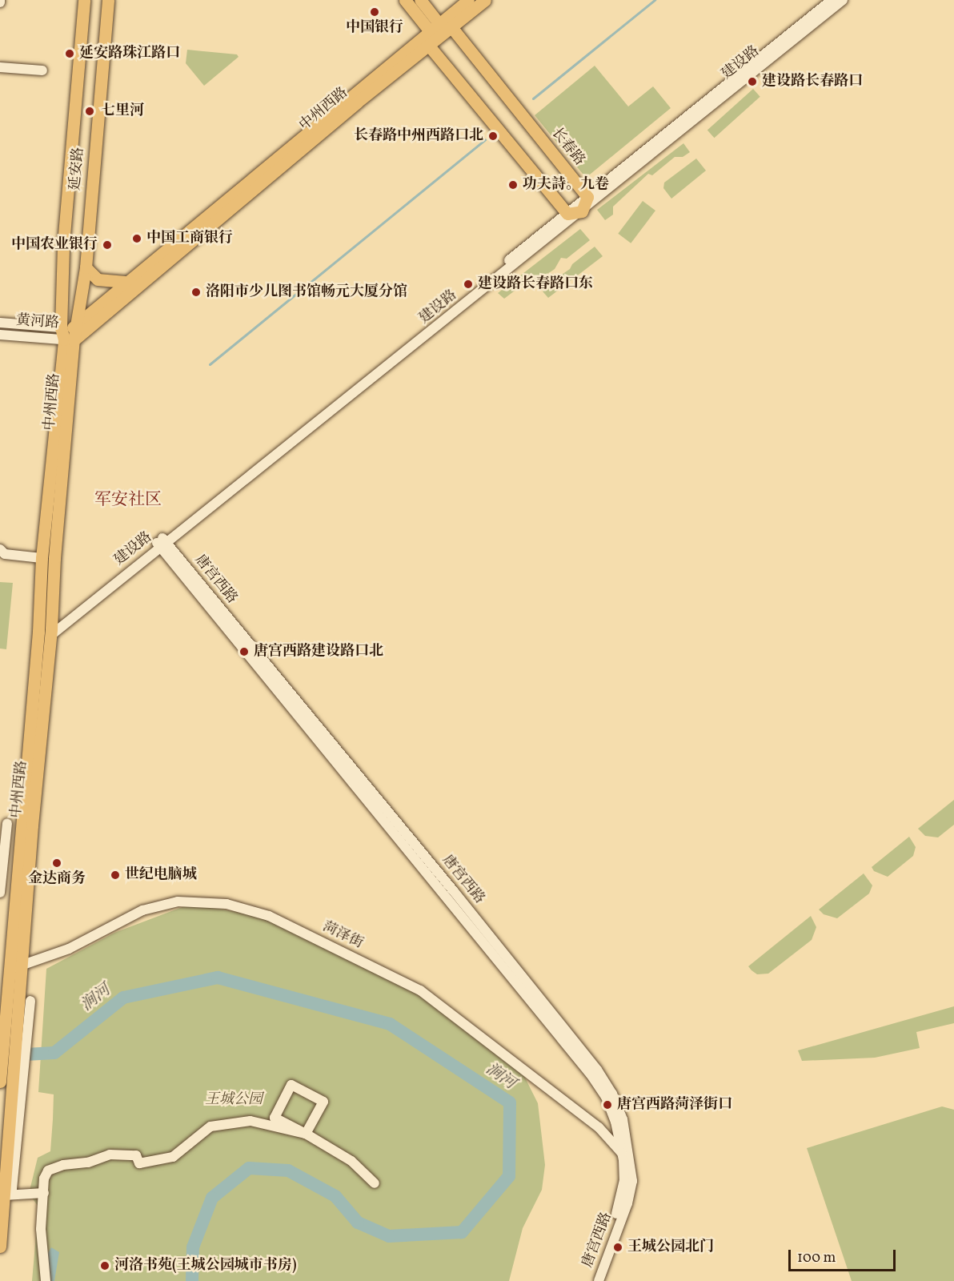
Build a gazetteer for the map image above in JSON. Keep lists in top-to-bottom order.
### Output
{
  "streets": {
    "main road": ["中州西路", "长春路", "延安路"],
    "street": [
      "建设路",
      "黄河路",
      "唐宫西路",
      "菏泽街"
    ]
  },
  "crossings": [
    ["建设路", "中州西路"],
    ["建设路", "长春路"],
    ["建设路", "唐宫西路"],
    ["中州西路", "长春路"],
    ["中州西路", "延安路"],
    ["中州西路", "黄河路"],
    ["中州西路", "菏泽街"],
    ["延安路", "黄河路"],
    ["唐宫西路", "菏泽街"]
  ],
  "districts": ["军安社区"],
  "water": ["涧河"],
  "parks": ["王城公园"],
  "places": [
    "中国银行",
    "延安路珠江路口",
    "建设路长春路口",
    "七里河",
    "长春路中州西路口北",
    "功夫詩。九卷",
    "中国工商银行",
    "中国农业银行",
    "建设路长春路口东",
    "洛阳市少儿图书馆畅元大厦分馆",
    "唐宫西路建设路口北",
    "金达商务",
    "世纪电脑城",
    "唐宫西路菏泽街口",
    "王城公园北门",
    "河洛书苑(王城公园城市书房)"
  ],
  "scale_bar": "100 m"
}
